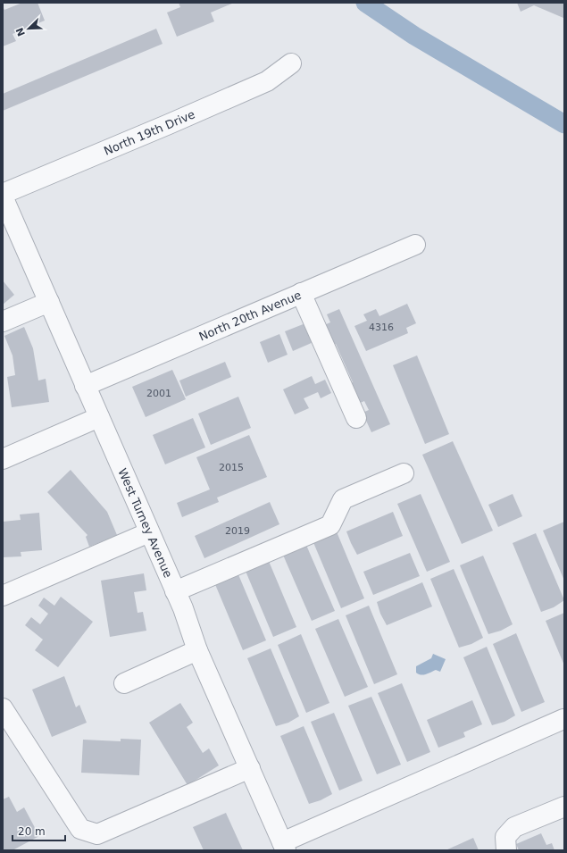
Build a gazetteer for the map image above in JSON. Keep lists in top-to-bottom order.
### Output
{
  "streets": {
    "street": ["North 19th Drive", "North 20th Avenue", "West Turney Avenue"]
  },
  "crossings": [
    ["North 19th Drive", "West Turney Avenue"],
    ["North 20th Avenue", "West Turney Avenue"]
  ],
  "house_numbers": [
    "4316",
    "2001",
    "2015",
    "2019"
  ],
  "scale_bar": "20 m",
  "north": "bottom left"
}
